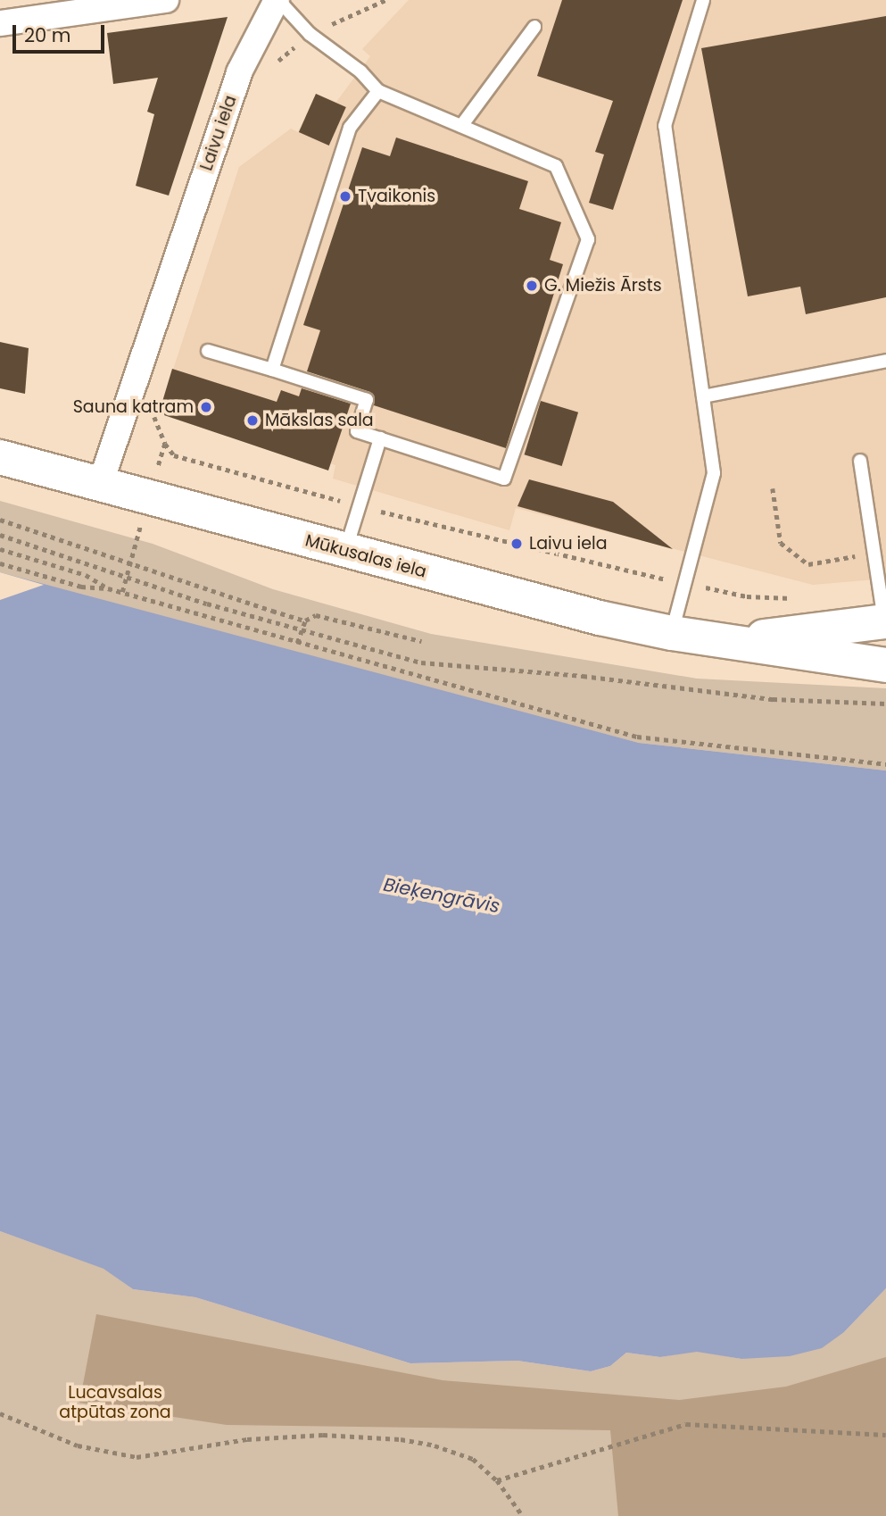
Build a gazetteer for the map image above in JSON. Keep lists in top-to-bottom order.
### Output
{
  "streets": {
    "main road": ["Mūkusalas iela"],
    "street": ["Laivu iela"]
  },
  "crossings": [
    ["Laivu iela", "Mūkusalas iela"]
  ],
  "water": ["Bieķengrāvis"],
  "parks": ["Lucavsalas atpūtas zona"],
  "places": [
    "Tvaikonis",
    "G. Miežis Ārsts",
    "Sauna katram",
    "Mākslas sala",
    "Laivu iela"
  ],
  "scale_bar": "20 m"
}
